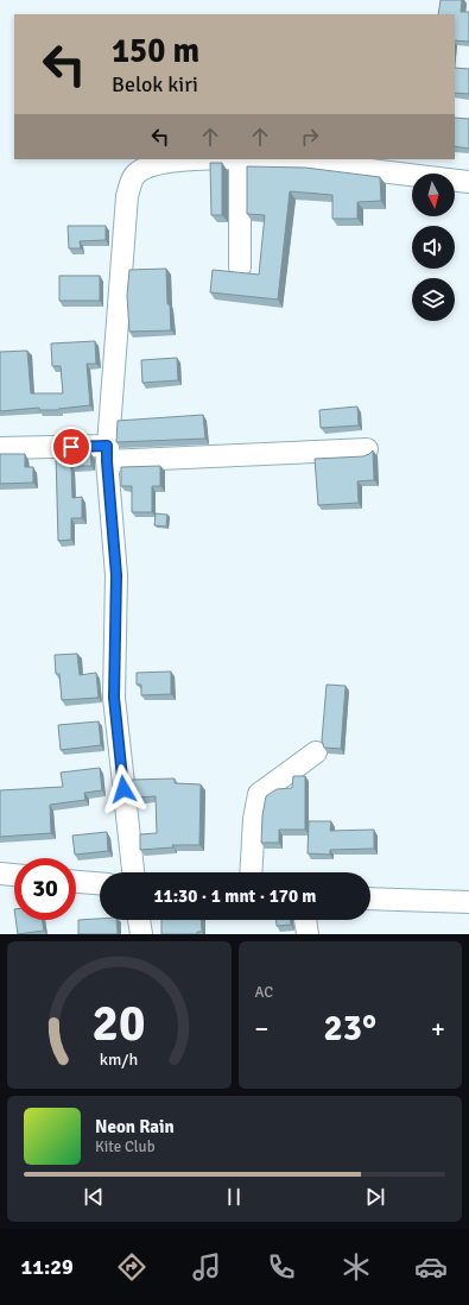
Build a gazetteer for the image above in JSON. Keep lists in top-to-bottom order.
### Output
{
  "north": "bottom",
  "page": {
    "turn": ["150 m", "Belok kiri"],
    "limit": "30",
    "trip": "11:30 · 1 mnt · 170 m",
    "tile": "AC",
    "heat": ["−", "23°", "+"],
    "song": ["Neon Rain", "Kite Club"],
    "tabs": "11:29",
    "gauge": ["20", "km/h"]
  }
}
